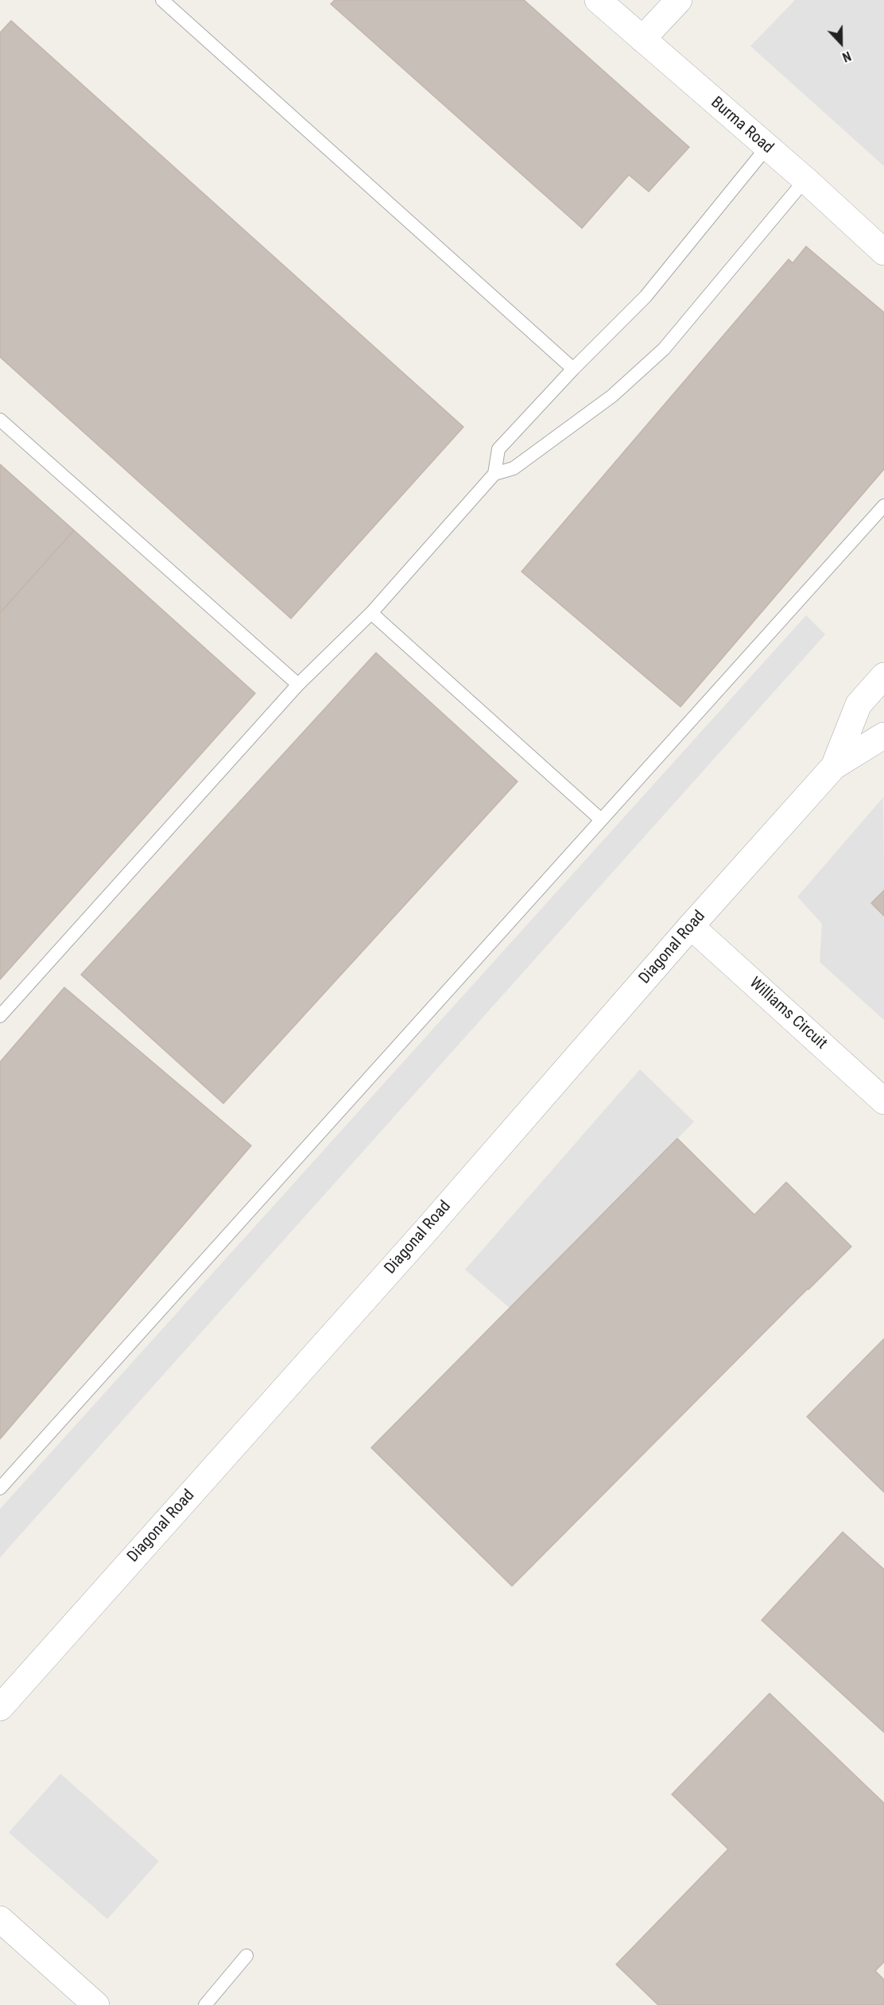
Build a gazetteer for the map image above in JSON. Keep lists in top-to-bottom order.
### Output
{
  "streets": {
    "street": ["Burma Road", "Diagonal Road", "Williams Circuit"]
  },
  "crossings": [
    ["Diagonal Road", "Williams Circuit"]
  ],
  "north": "bottom"
}
